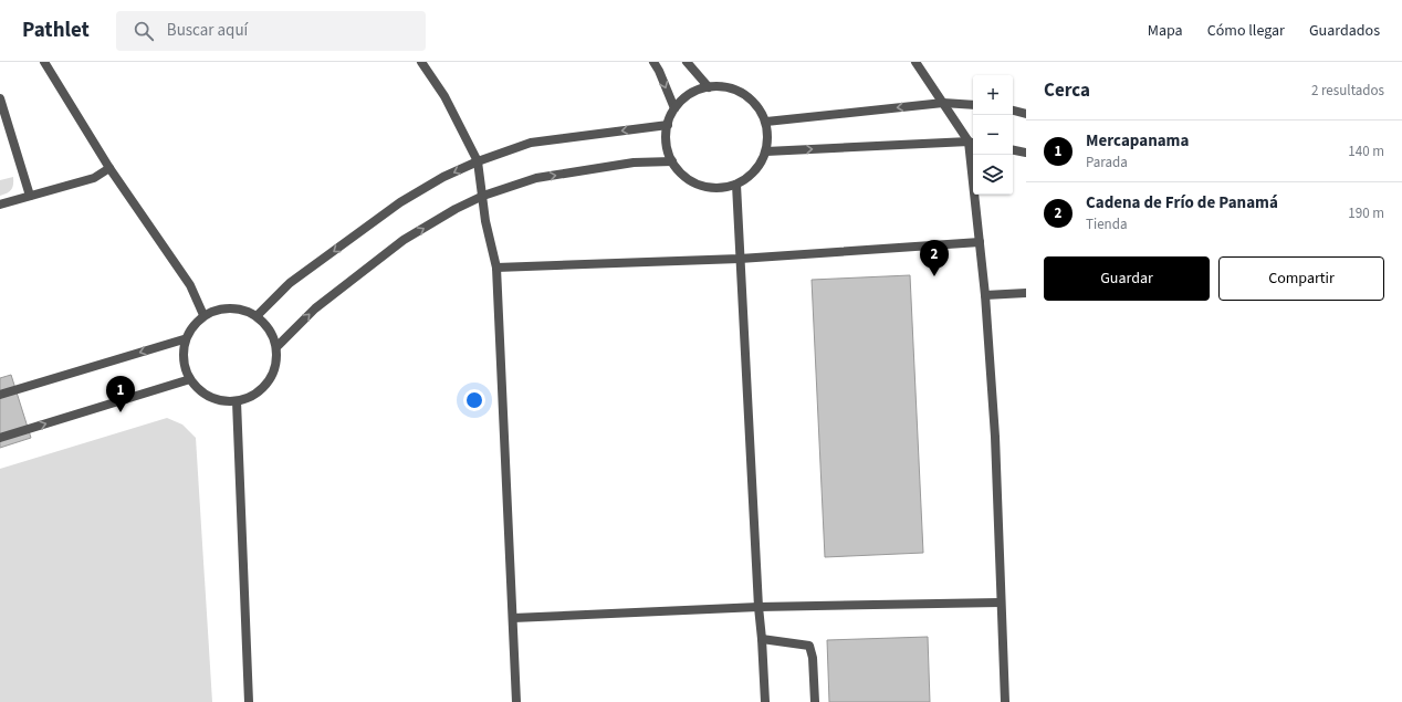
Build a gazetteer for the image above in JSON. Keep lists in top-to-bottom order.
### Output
{
  "page": {
    "header": "Pathlet",
    "search": "Buscar aquí",
    "nav": ["Mapa", "Cómo llegar", "Guardados"],
    "heading": ["Cerca", "2 resultados"],
    "map_buttons": ["+", "−"],
    "list": [
      {
        "mark": "1",
        "name": "Mercapanama",
        "note": "Parada",
        "value": "140 m"
      },
      {
        "mark": "2",
        "name": "Cadena de Frío de Panamá",
        "note": "Tienda",
        "value": "190 m"
      }
    ],
    "pins": ["2", "1"],
    "buttons": ["Guardar", "Compartir"]
  }
}
